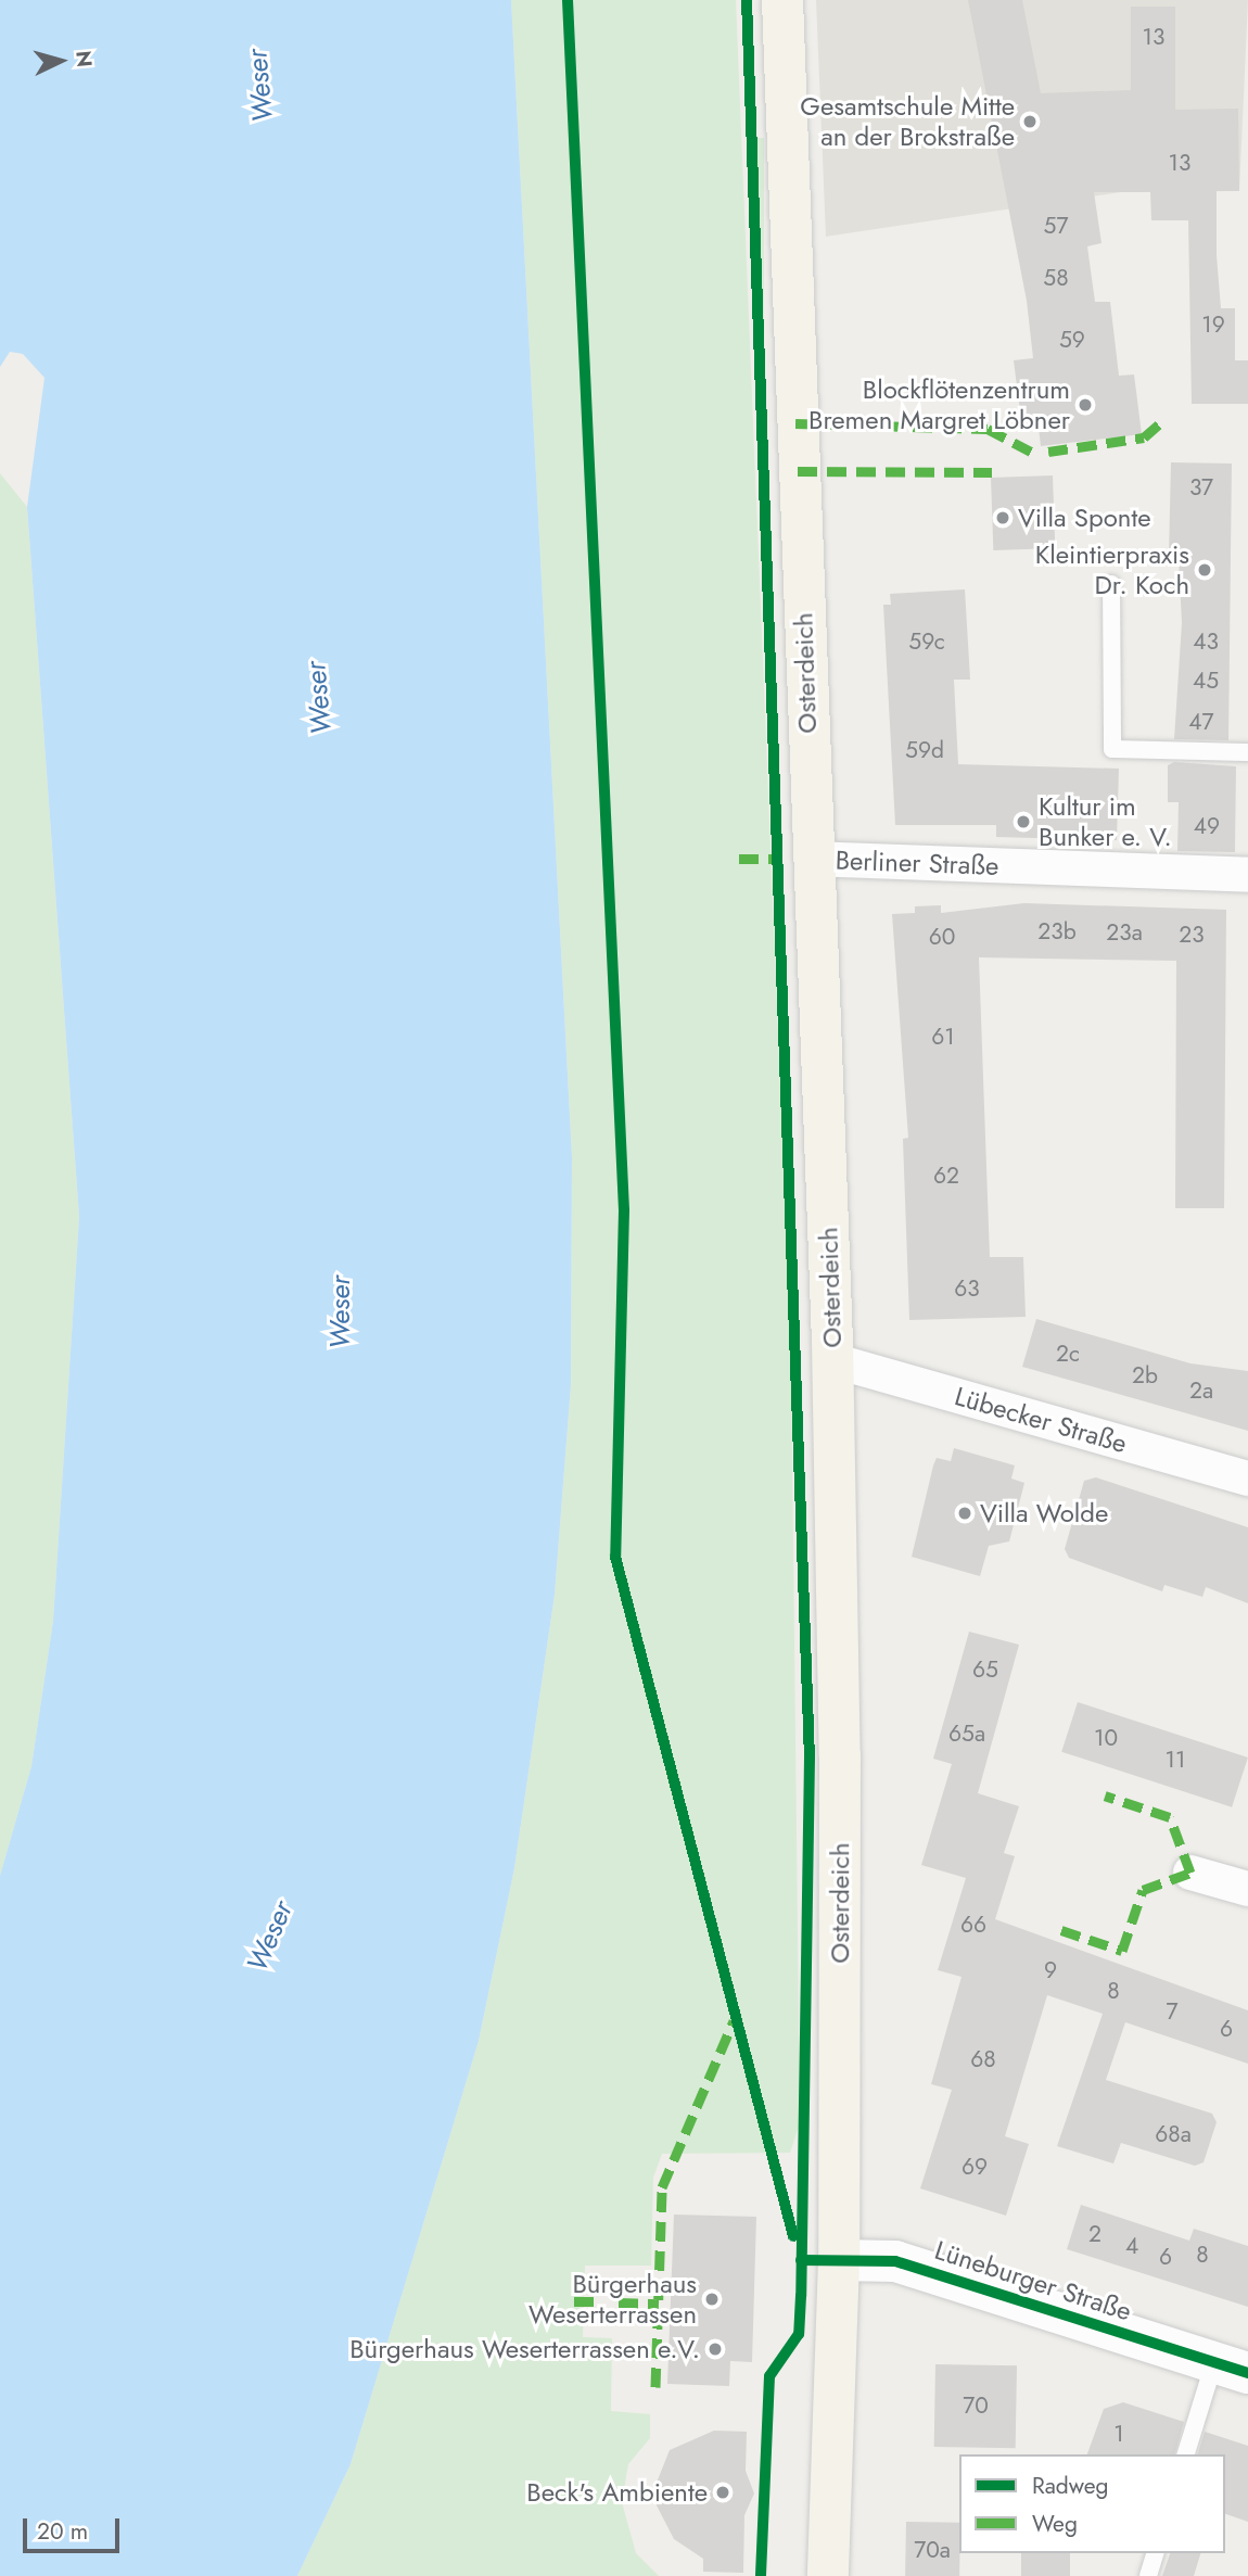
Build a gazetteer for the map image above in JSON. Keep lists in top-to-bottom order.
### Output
{
  "streets": {
    "main road": ["Osterdeich"],
    "street": ["Berliner Straße", "Lübecker Straße", "Lüneburger Straße"]
  },
  "crossings": [
    ["Osterdeich", "Berliner Straße"],
    ["Osterdeich", "Lübecker Straße"],
    ["Osterdeich", "Lüneburger Straße"]
  ],
  "water": ["Weser"],
  "places": [
    "Gesamtschule Mitte an der Brokstraße",
    "Blockflötenzentrum Bremen Margret Löbner",
    "Villa Sponte",
    "Kleintierpraxis Dr. Koch",
    "Kultur im Bunker e. V.",
    "Villa Wolde",
    "Bürgerhaus Weserterrassen",
    "Bürgerhaus Weserterrassen e.V.",
    "Beck's Ambiente"
  ],
  "house_numbers": [
    "13",
    "13",
    "57",
    "58",
    "19",
    "59",
    "37",
    "59c",
    "43",
    "45",
    "47",
    "59d",
    "49",
    "23b",
    "23a",
    "23",
    "60",
    "61",
    "62",
    "63",
    "2c",
    "2b",
    "2a",
    "65",
    "65a",
    "10",
    "11",
    "66",
    "9",
    "8",
    "7",
    "6",
    "68",
    "68a",
    "69",
    "2",
    "4",
    "8",
    "6",
    "70",
    "1",
    "70a"
  ],
  "legend": ["Radweg", "Weg"],
  "scale_bar": "20 m",
  "north": "right"
}
